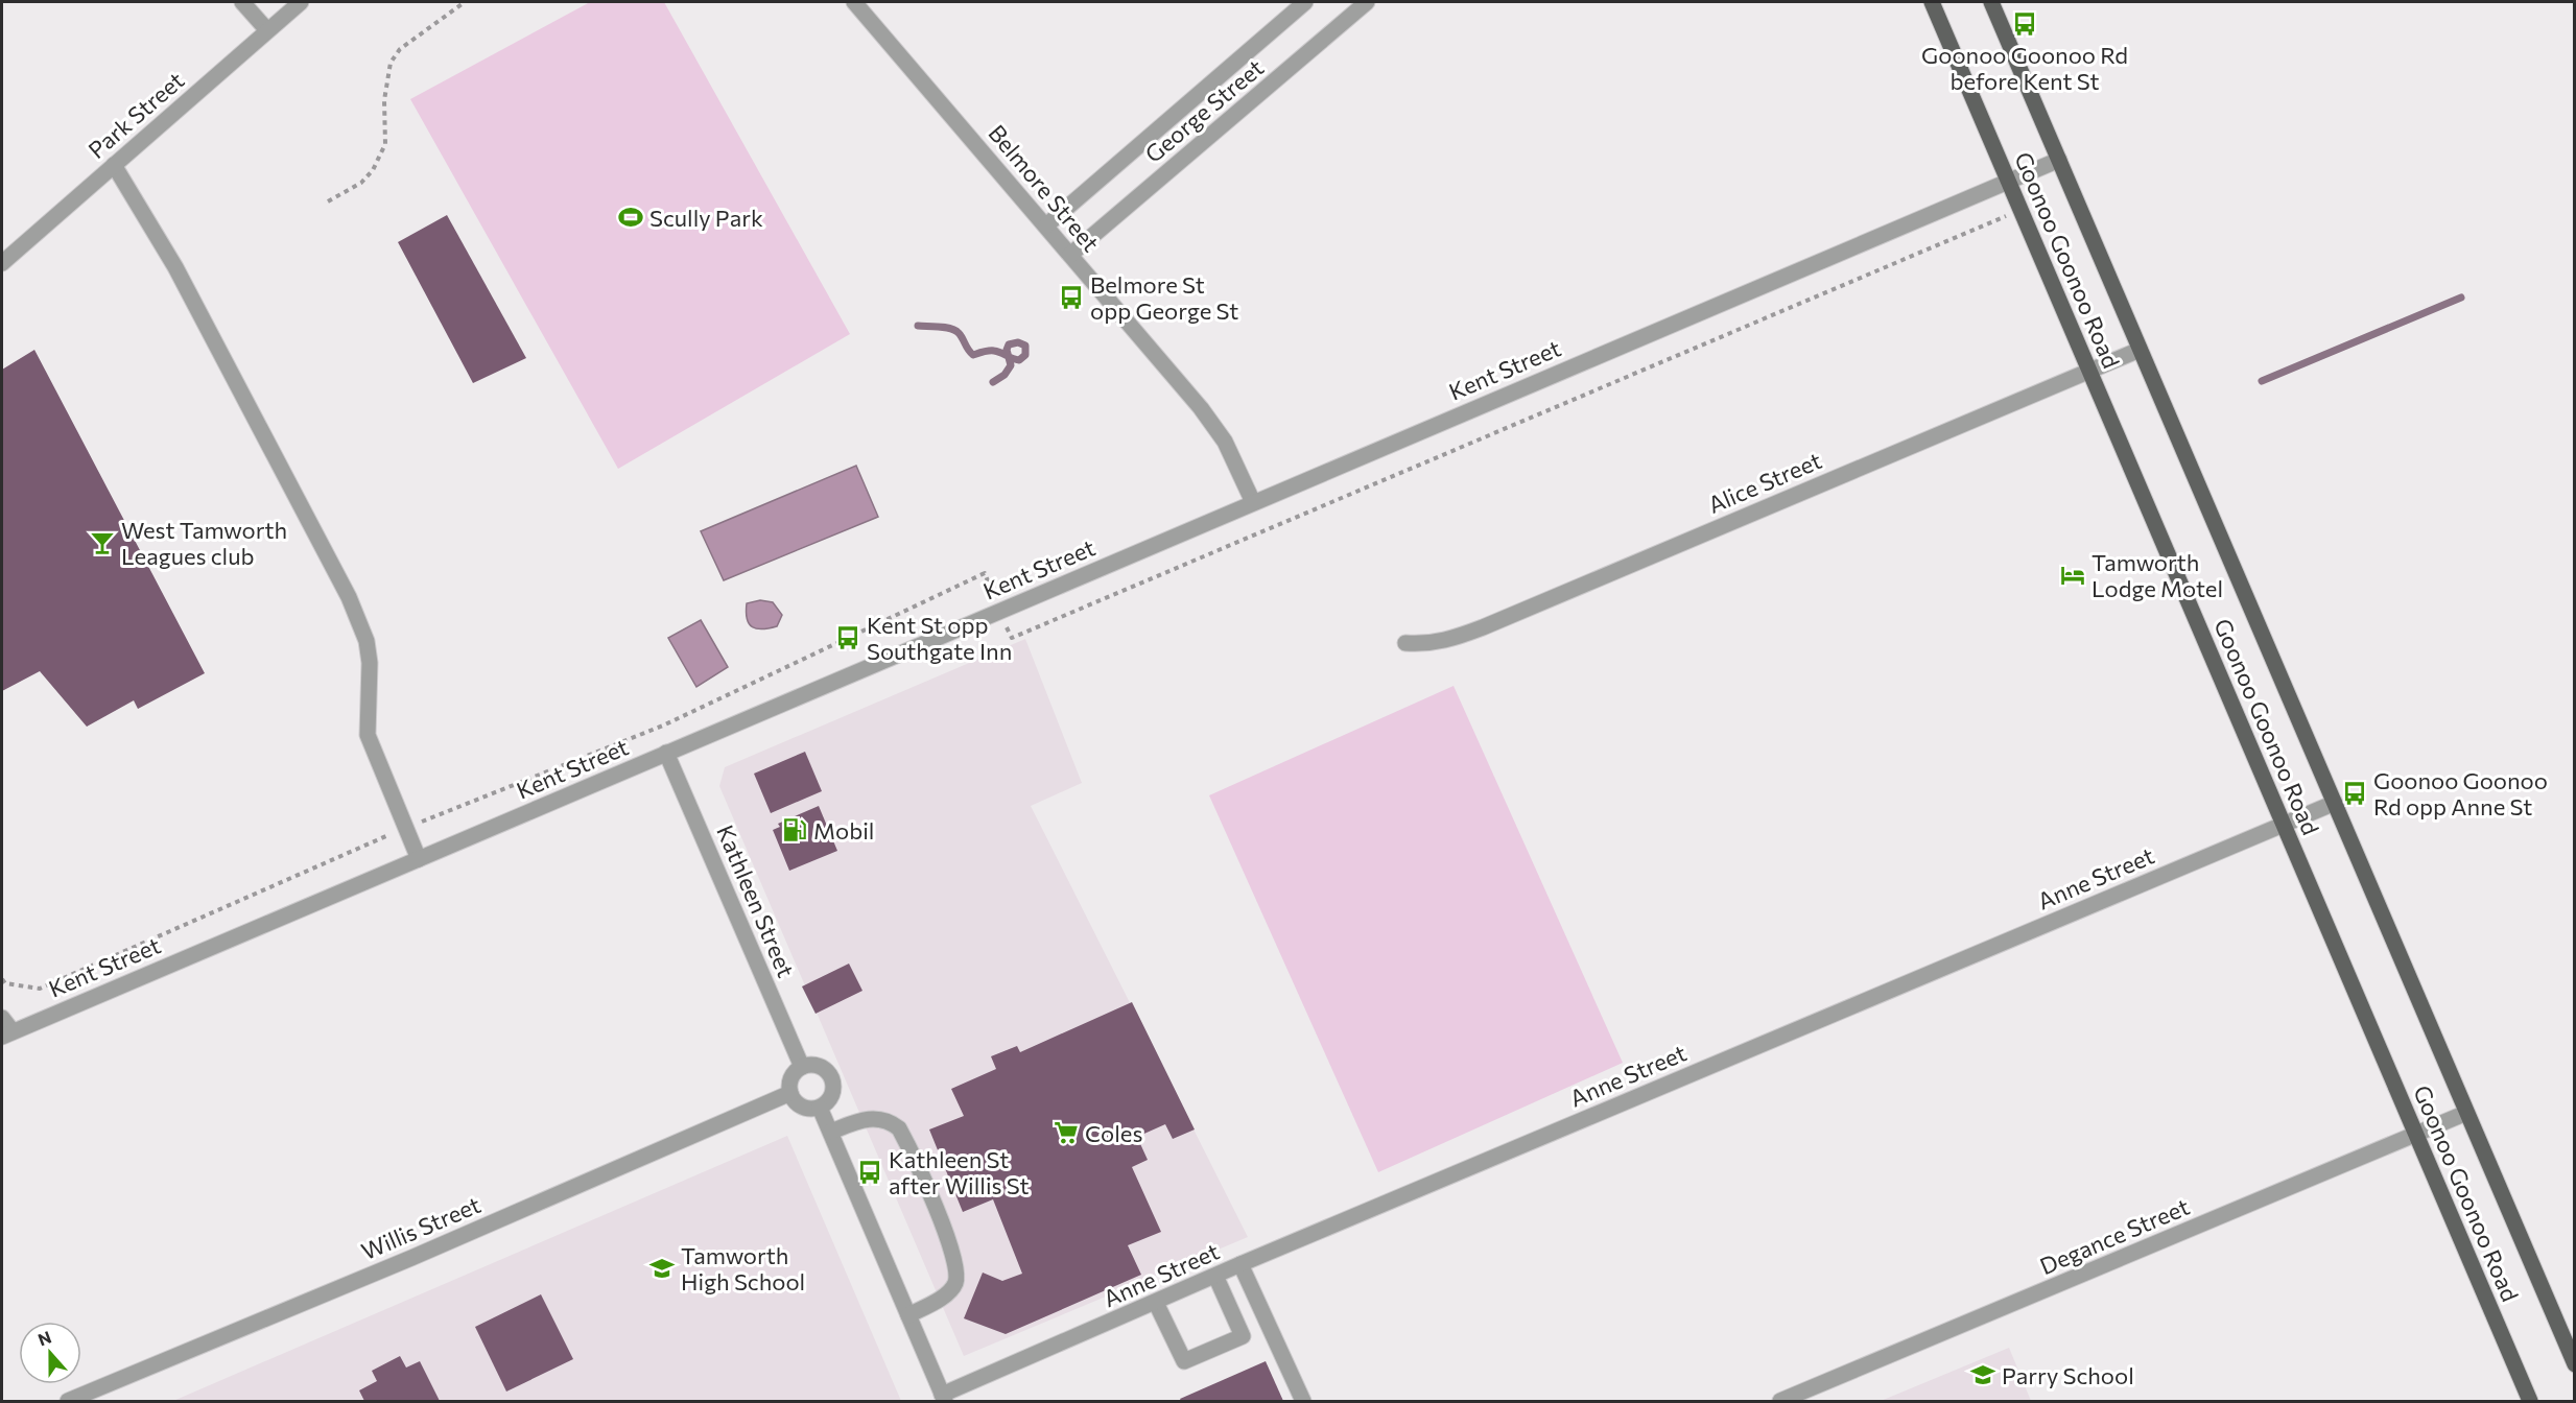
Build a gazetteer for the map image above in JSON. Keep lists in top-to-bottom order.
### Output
{
  "streets": {
    "main road": ["Goonoo Goonoo Road"],
    "street": [
      "George Street",
      "Park Street",
      "Belmore Street",
      "Kent Street",
      "Alice Street",
      "Anne Street",
      "Kathleen Street",
      "Willis Street",
      "Degance Street"
    ]
  },
  "crossings": [
    ["George Street", "Belmore Street"],
    ["Belmore Street", "Kent Street"],
    ["Goonoo Goonoo Road", "Kent Street"],
    ["Goonoo Goonoo Road", "Alice Street"],
    ["Goonoo Goonoo Road", "Anne Street"],
    ["Goonoo Goonoo Road", "Degance Street"],
    ["Kent Street", "Kathleen Street"],
    ["Kathleen Street", "Willis Street"]
  ],
  "places": {
    "bus stop": [
      "Goonoo Goonoo Rd before Kent St",
      "Belmore St opp George St",
      "Kent St opp Southgate Inn",
      "Goonoo Goonoo Rd opp Anne St",
      "Kathleen St after Willis St"
    ],
    "sports": ["Scully Park"],
    "bar": ["West Tamworth Leagues club"],
    "hotel": ["Tamworth Lodge Motel"],
    "fuel station": ["Mobil"],
    "supermarket": ["Coles"],
    "school or university": ["Tamworth High School", "Parry School"]
  },
  "north": "top"
}
